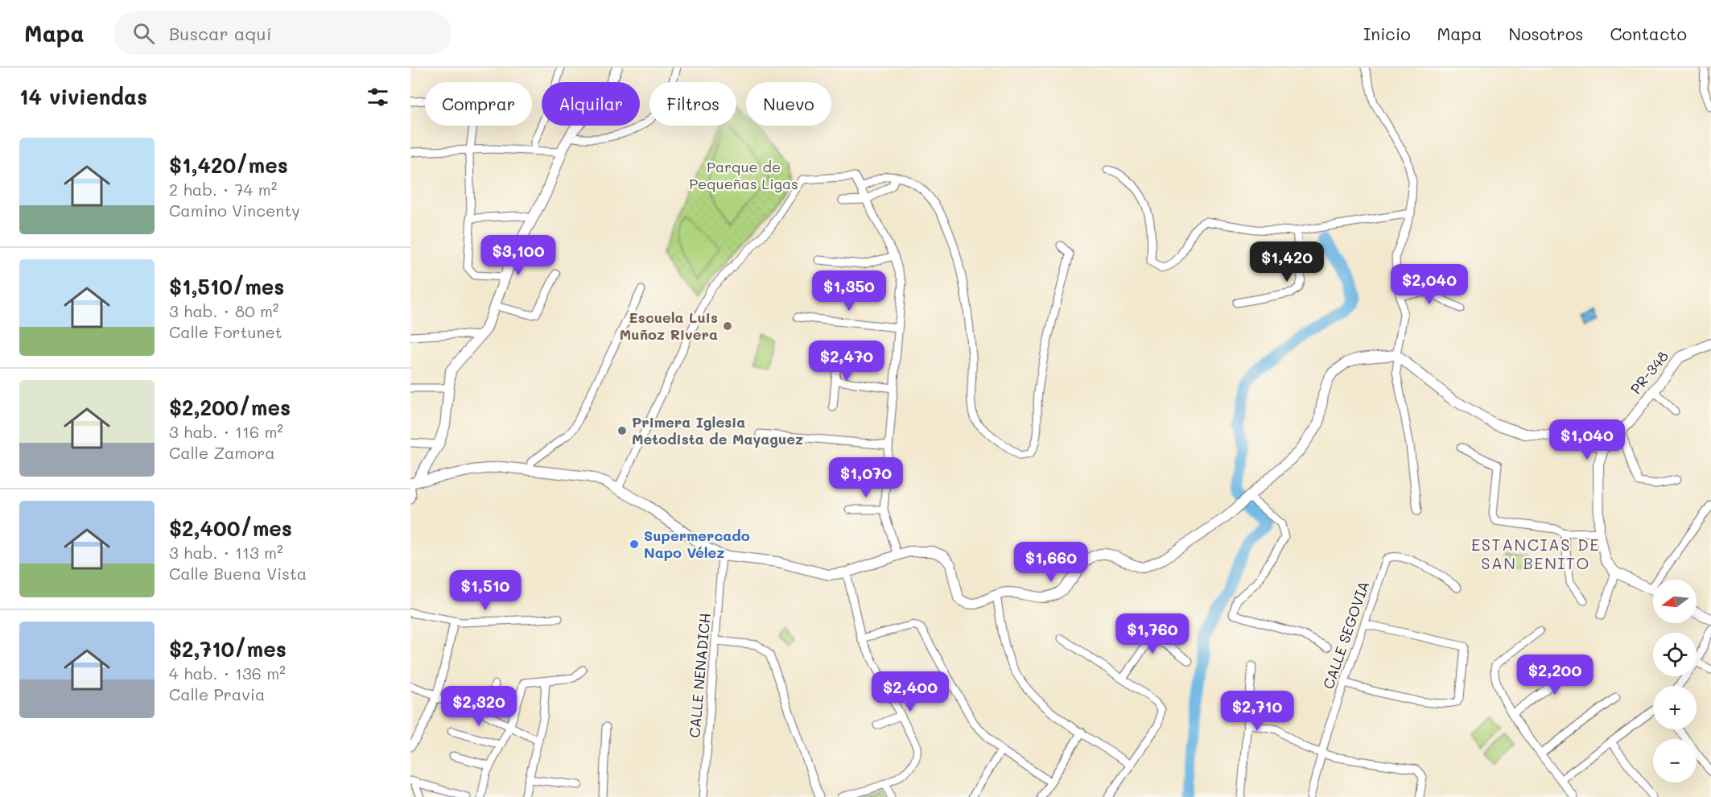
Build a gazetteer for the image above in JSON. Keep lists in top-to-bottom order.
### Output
{
  "streets": {
    "street": ["PR-348", "CALLE SEGOVIA", "CALLE NENADICH"]
  },
  "districts": ["ESTANCIAS DE SAN BENITO"],
  "parks": ["Parque de Pequeñas Ligas"],
  "places": ["Escuela Luis Muñoz Rivera", "Primera Iglesia Metodista de Mayaguez", "Supermercado Napo Vélez"],
  "north": "left",
  "page": {
    "header": "Mapa",
    "search": "Buscar aquí",
    "nav": [
      "Inicio",
      "Mapa",
      "Nosotros",
      "Contacto"
    ],
    "heading": "14 viviendas",
    "chip": [
      "Comprar",
      "Alquilar",
      "Filtros",
      "Nuevo"
    ],
    "list": [
      {
        "name": "$1,420/mes",
        "note": "2 hab. · 74 m² · Camino Vincenty"
      },
      {
        "name": "$1,510/mes",
        "note": "3 hab. · 80 m² · Calle Fortunet"
      },
      {
        "name": "$2,200/mes",
        "note": "3 hab. · 116 m² · Calle Zamora"
      },
      {
        "name": "$2,400/mes",
        "note": "3 hab. · 113 m² · Calle Buena Vista"
      },
      {
        "name": "$2,710/mes",
        "note": "4 hab. · 136 m² · Calle Pravia"
      }
    ],
    "price": [
      "$3,100",
      "$1,420",
      "$2,040",
      "$1,350",
      "$2,470",
      "$1,040",
      "$1,070",
      "$1,660",
      "$1,510",
      "$1,760",
      "$2,200",
      "$2,400",
      "$2,320",
      "$2,710"
    ],
    "map_buttons": ["+", "−"]
  }
}
